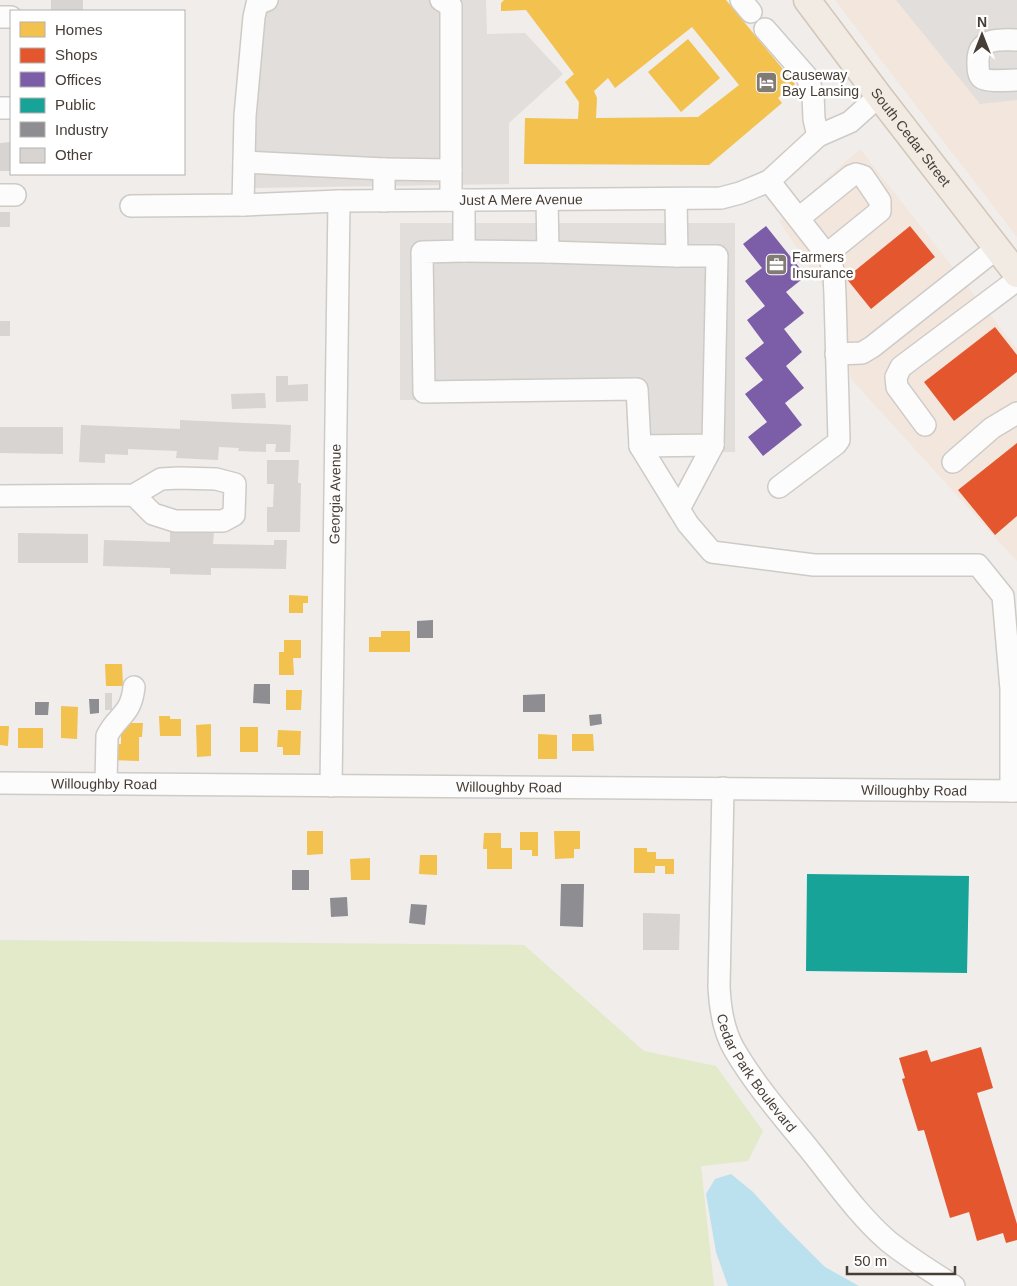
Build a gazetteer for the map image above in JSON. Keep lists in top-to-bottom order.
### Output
{
  "streets": {
    "main road": ["South Cedar Street"],
    "street": [
      "Just A Mere Avenue",
      "Georgia Avenue",
      "Willoughby Road",
      "Cedar Park Boulevard"
    ]
  },
  "crossings": [
    ["South Cedar Street", "Just A Mere Avenue"],
    ["Just A Mere Avenue", "Georgia Avenue"],
    ["Georgia Avenue", "Willoughby Road"],
    ["Willoughby Road", "Cedar Park Boulevard"]
  ],
  "places": {
    "hotel": ["Causeway Bay Lansing"],
    "office": ["Farmers Insurance"]
  },
  "legend": [
    "Homes",
    "Shops",
    "Offices",
    "Public",
    "Industry",
    "Other"
  ],
  "scale_bar": "50 m",
  "north": "top"
}
